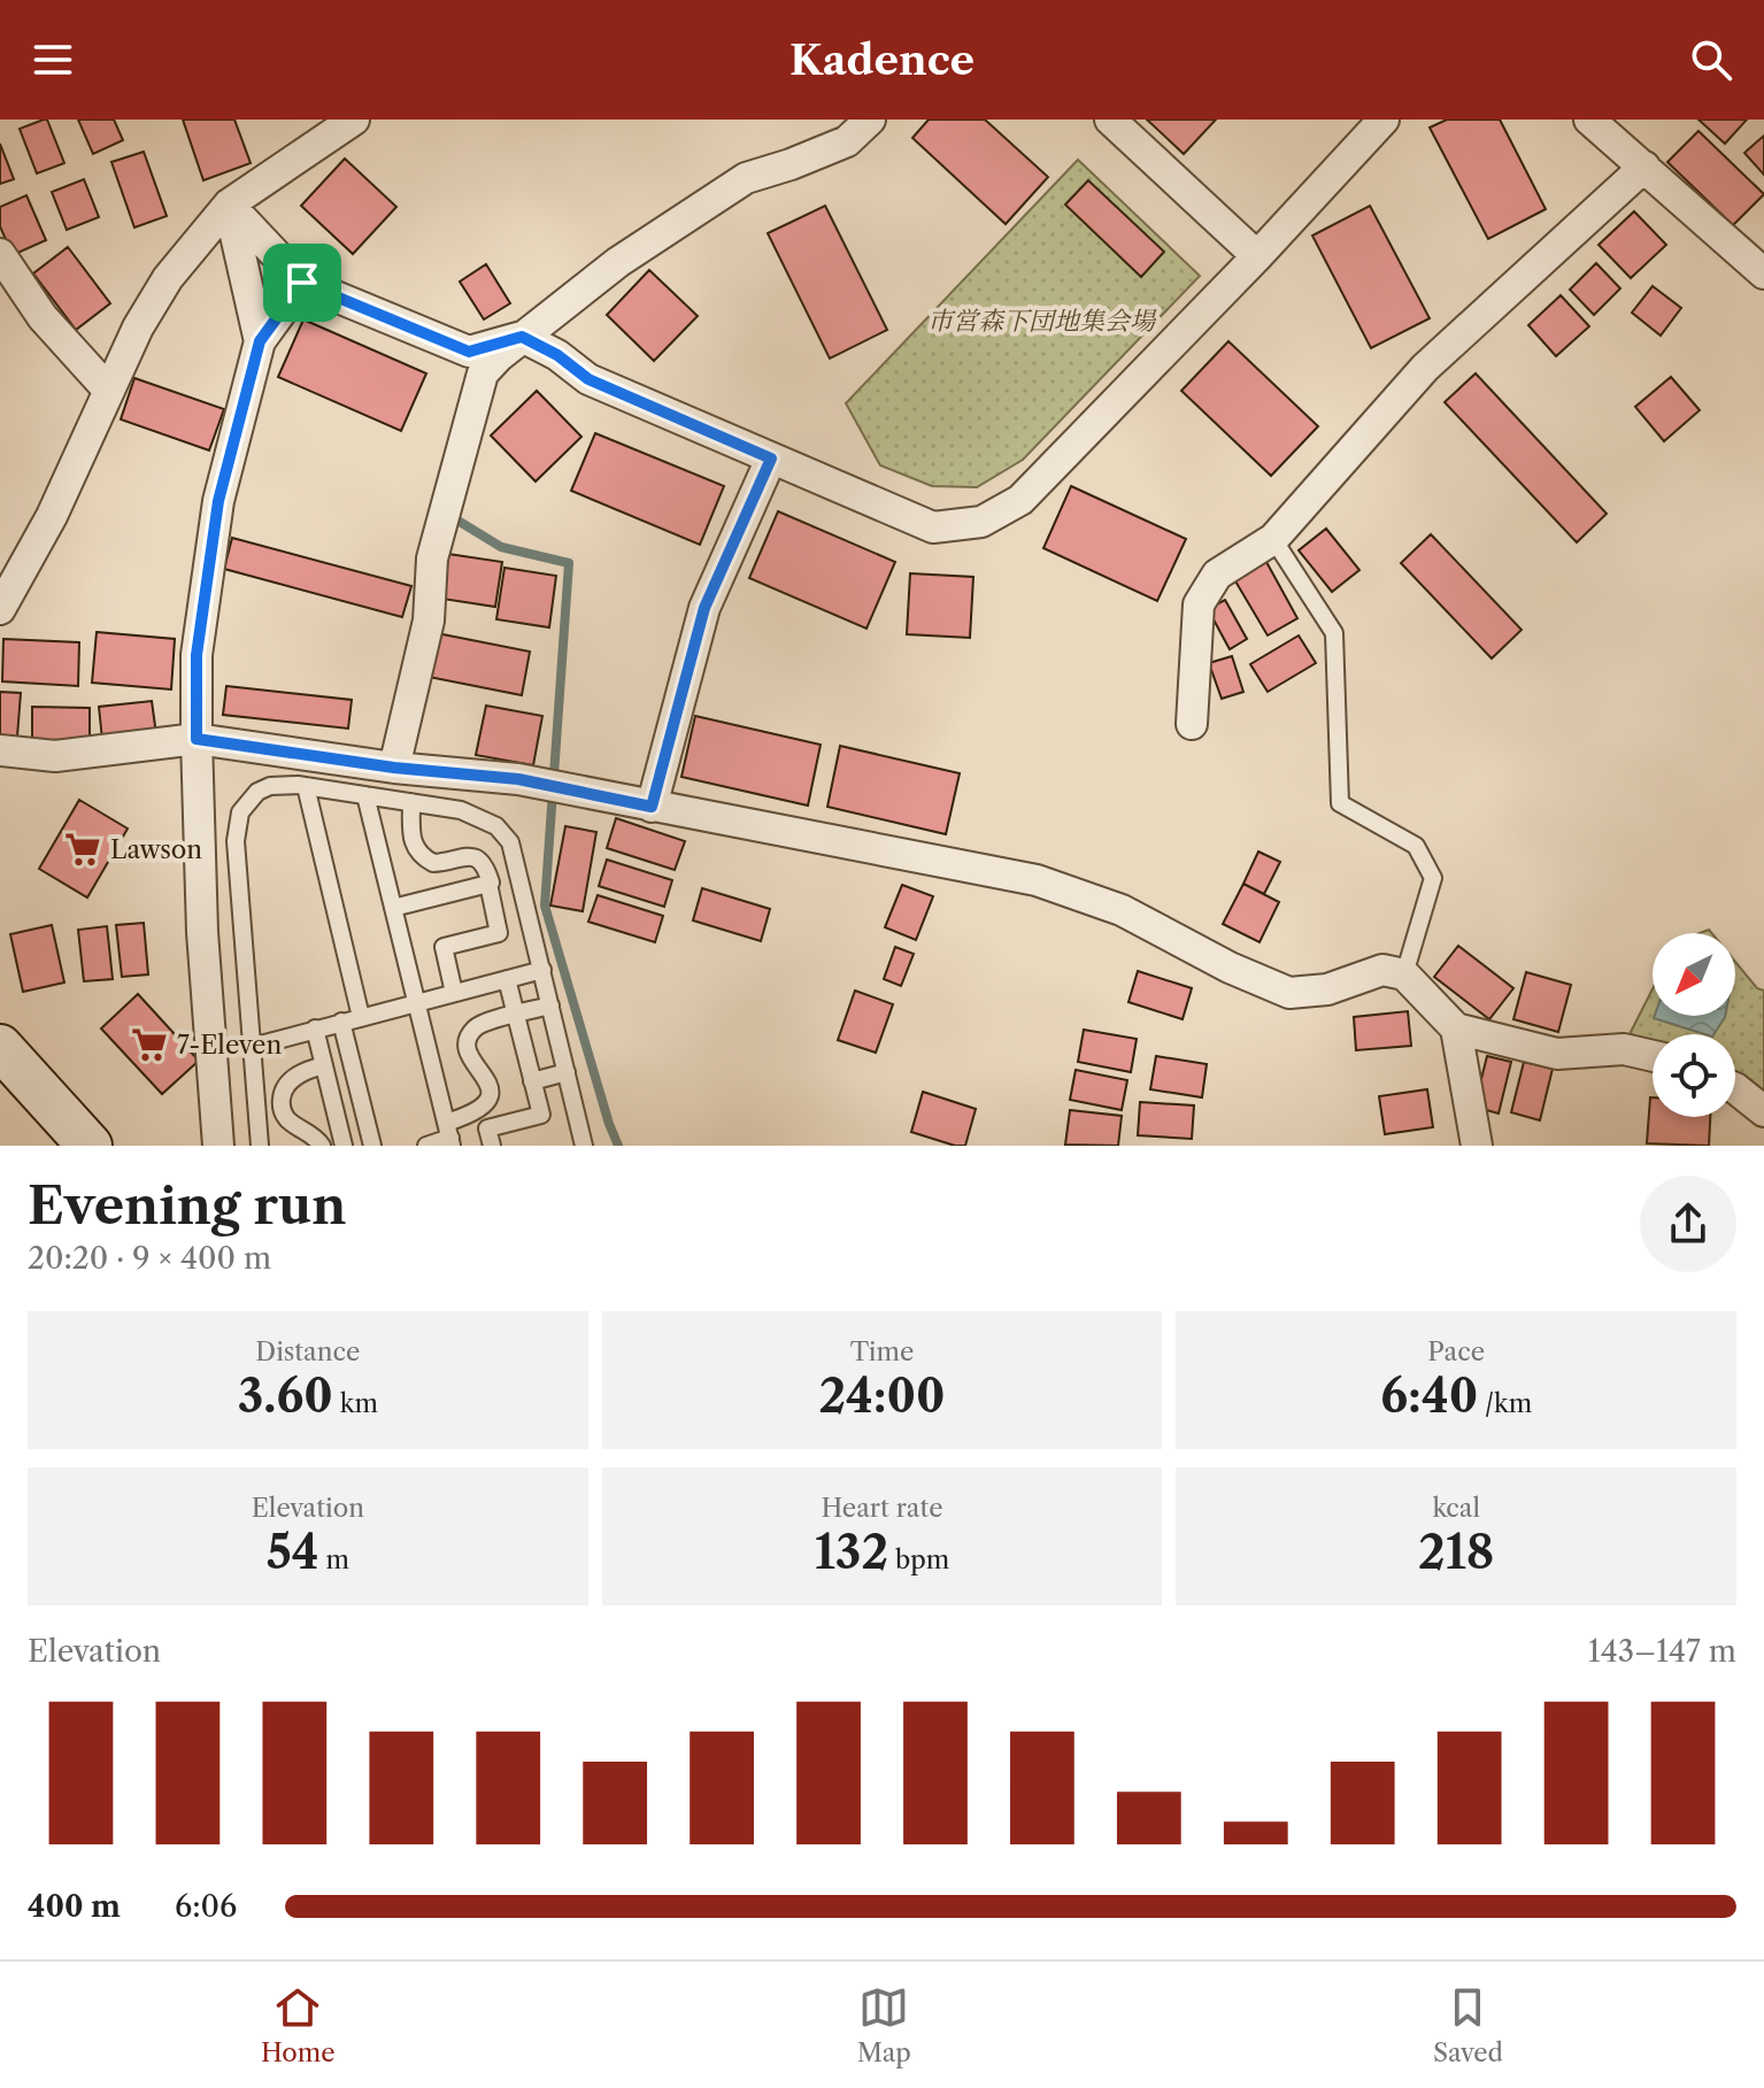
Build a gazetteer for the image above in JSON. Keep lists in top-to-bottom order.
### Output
{
  "parks": ["市営森下団地集会場"],
  "places": {
    "supermarket": ["Lawson", "7-Eleven"]
  },
  "north": "bottom left",
  "page": {
    "header": "Kadence",
    "heading": ["Evening run", "20:20 · 9 × 400 m"],
    "stats": [
      ["Distance", "3.60 km"],
      ["Time", "24:00"],
      ["Pace", "6:40 /km"],
      ["Elevation", "54 m"],
      ["Heart rate", "132 bpm"],
      ["kcal", "218"]
    ],
    "chart": ["Elevation", "143–147 m"],
    "list": [
      {
        "name": "400 m",
        "note": "6:06"
      }
    ],
    "tabs": ["Home", "Map", "Saved"]
  }
}
